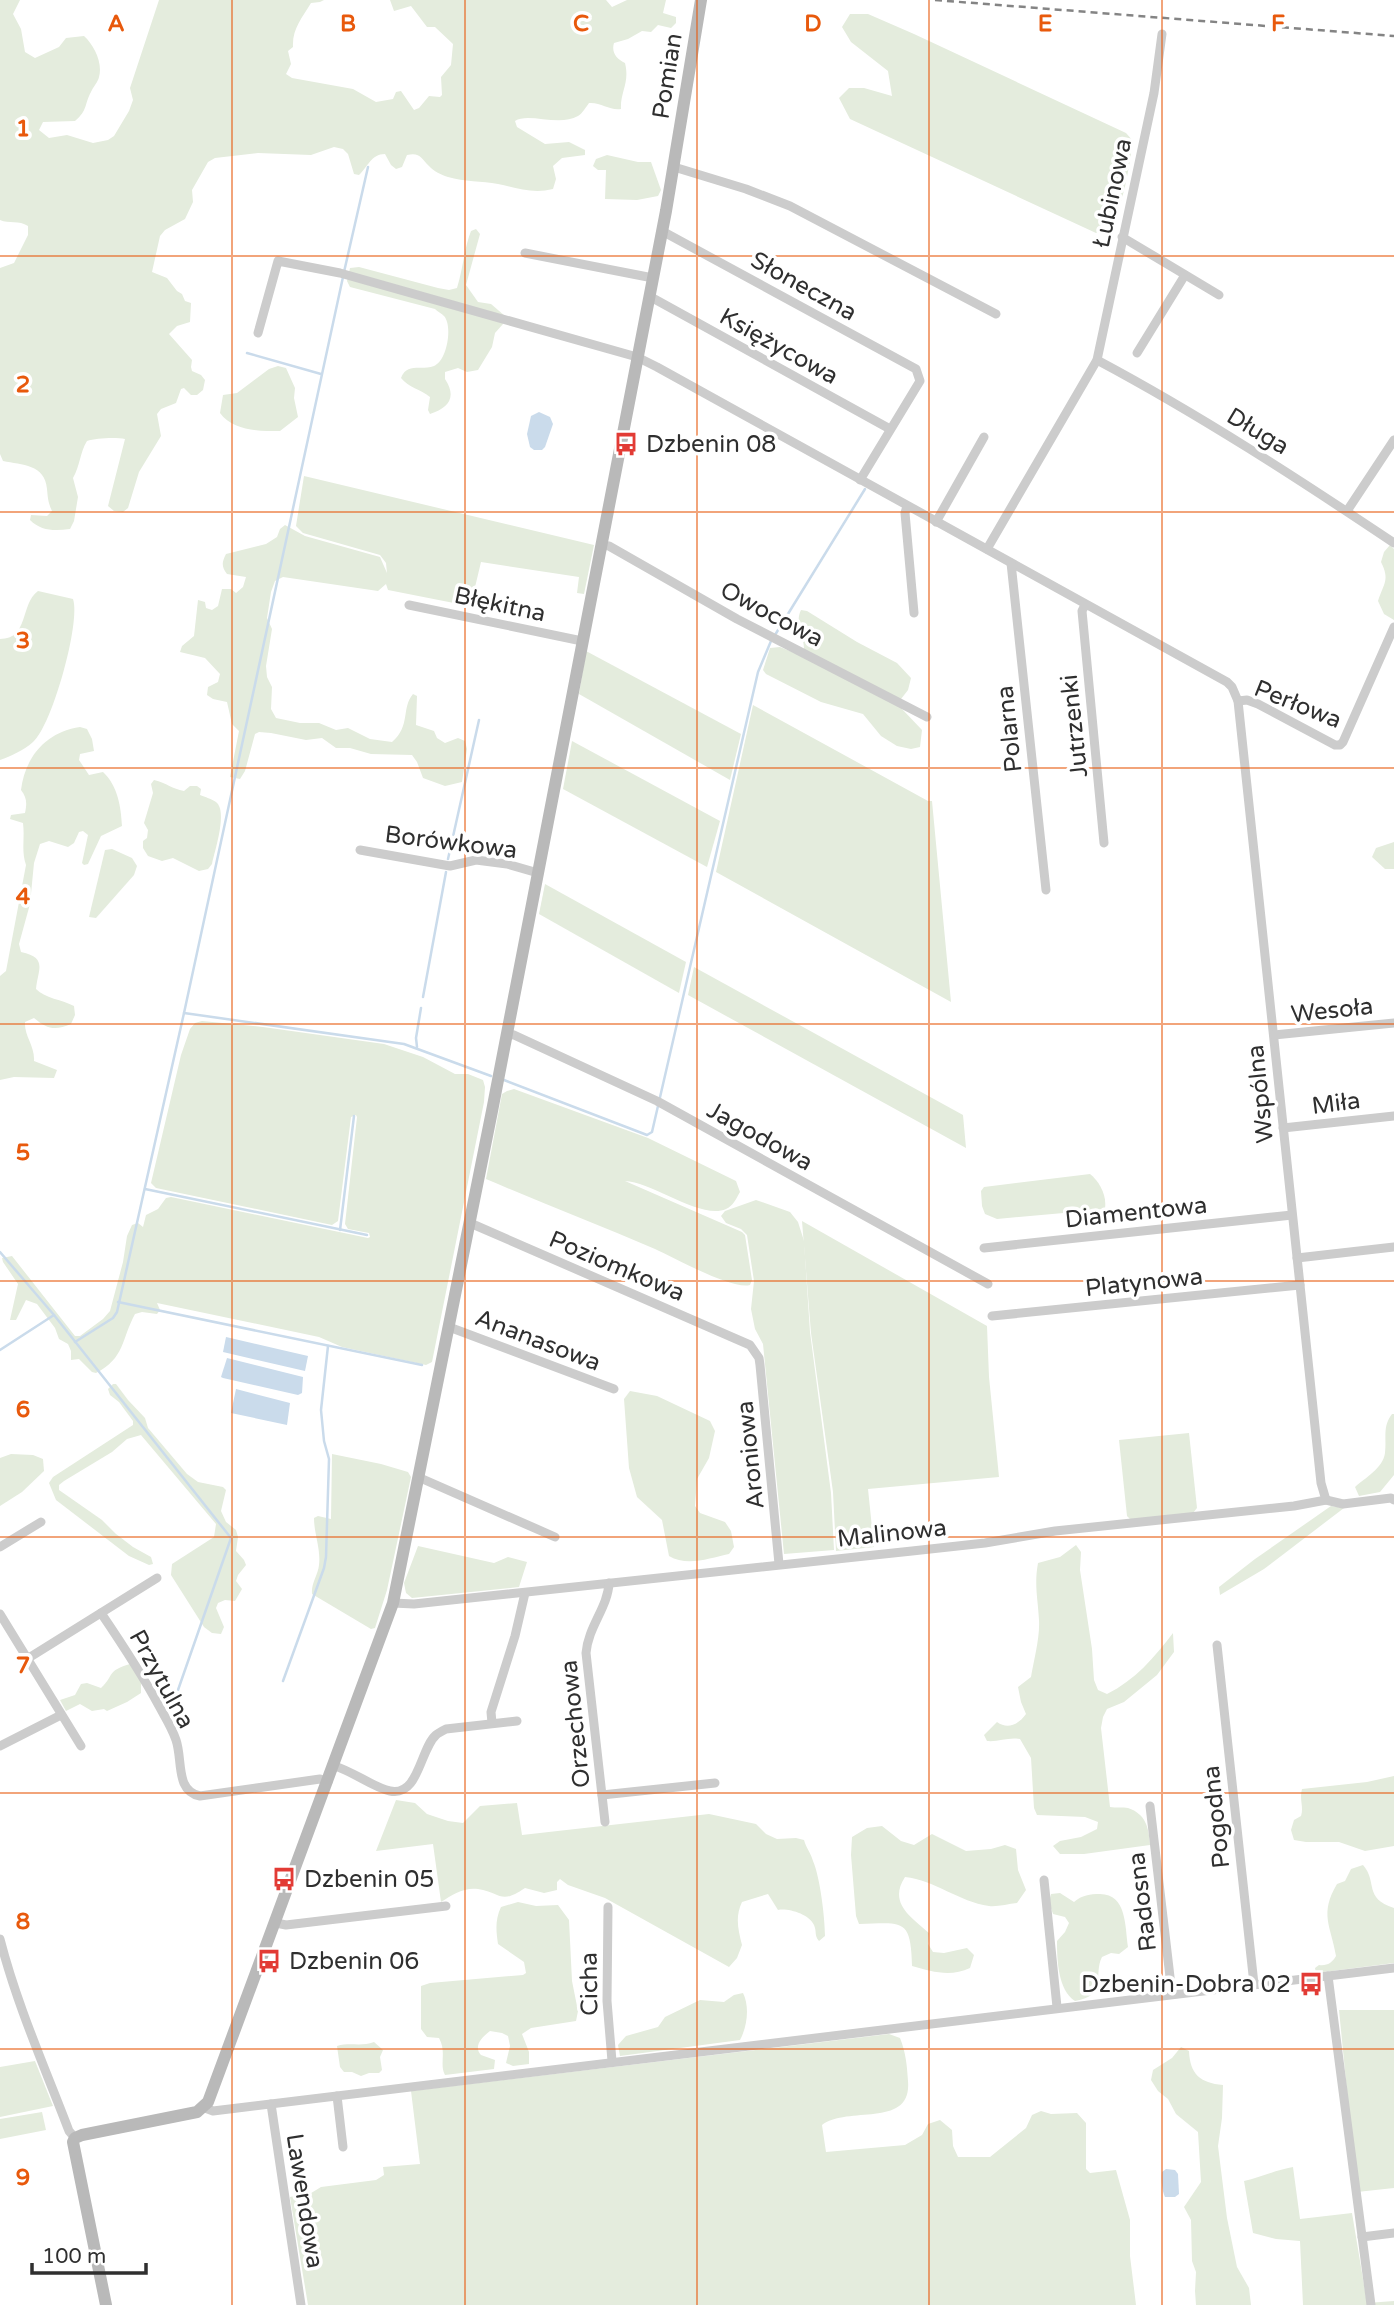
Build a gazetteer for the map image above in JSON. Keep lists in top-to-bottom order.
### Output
{
  "streets": {
    "street": [
      "Pomian",
      "Łubinowa",
      "Słoneczna",
      "Księżycowa",
      "Długa",
      "Błękitna",
      "Owocowa",
      "Perłowa",
      "Jutrzenki",
      "Polarna",
      "Borówkowa",
      "Wesoła",
      "Wspólna",
      "Miła",
      "Jagodowa",
      "Diamentowa",
      "Poziomkowa",
      "Platynowa",
      "Ananasowa",
      "Aroniowa",
      "Malinowa",
      "Przytulna",
      "Orzechowa",
      "Pogodna",
      "Radosna",
      "Cicha",
      "Lawendowa"
    ]
  },
  "crossings": [
    ["Pomian", "Słoneczna"],
    ["Pomian", "Księżycowa"],
    ["Pomian", "Błękitna"],
    ["Pomian", "Owocowa"],
    ["Pomian", "Borówkowa"],
    ["Pomian", "Jagodowa"],
    ["Pomian", "Poziomkowa"],
    ["Pomian", "Ananasowa"],
    ["Pomian", "Malinowa"],
    ["Pomian", "Przytulna"],
    ["Łubinowa", "Długa"],
    ["Słoneczna", "Księżycowa"],
    ["Perłowa", "Wspólna"],
    ["Wesoła", "Wspólna"],
    ["Wspólna", "Miła"],
    ["Wspólna", "Diamentowa"],
    ["Wspólna", "Platynowa"],
    ["Wspólna", "Malinowa"],
    ["Poziomkowa", "Aroniowa"],
    ["Aroniowa", "Malinowa"],
    ["Malinowa", "Orzechowa"]
  ],
  "places": {
    "bus stop": [
      "Dzbenin 08",
      "Dzbenin 05",
      "Dzbenin 06",
      "Dzbenin-Dobra 02"
    ]
  },
  "scale_bar": "100 m",
  "grid": {
    "columns": [
      "A",
      "B",
      "C",
      "D",
      "E",
      "F"
    ],
    "rows": [
      "1",
      "2",
      "3",
      "4",
      "5",
      "6",
      "7",
      "8",
      "9"
    ]
  }
}
